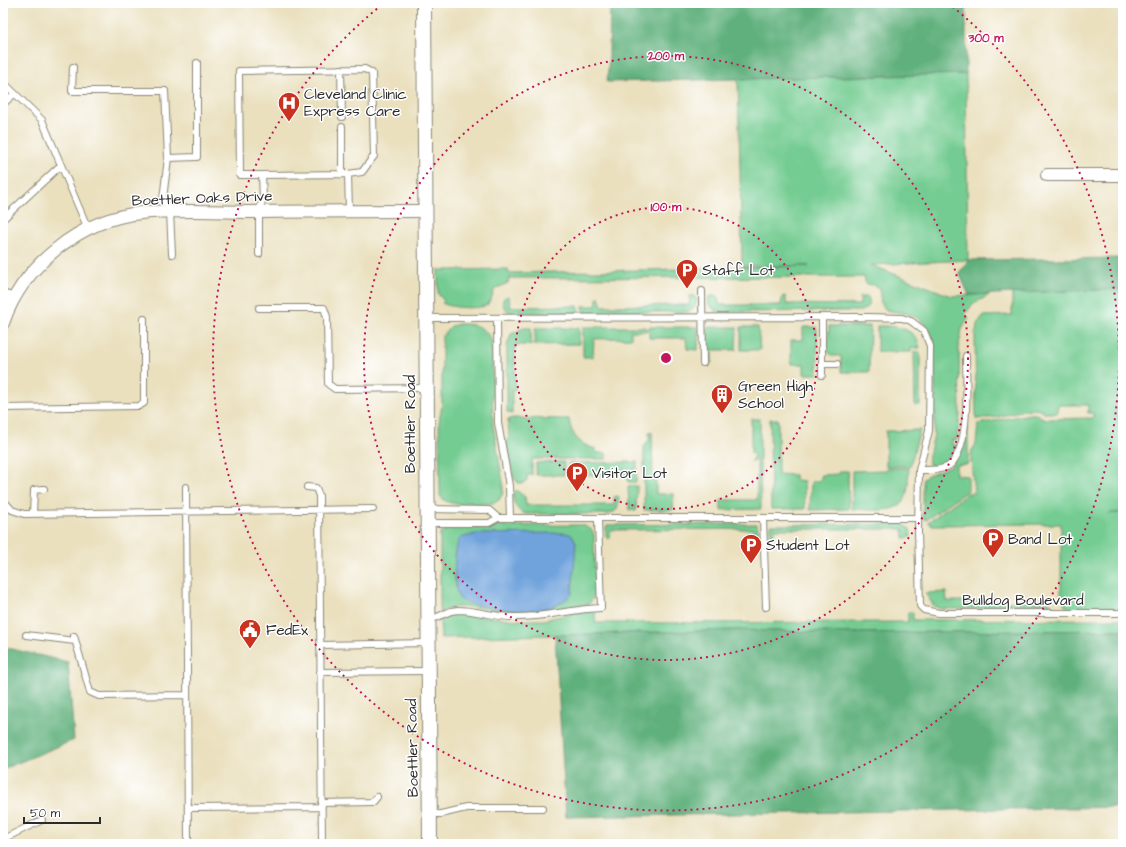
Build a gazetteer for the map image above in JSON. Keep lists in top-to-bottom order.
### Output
{
  "streets": {
    "street": ["Boettler Oaks Drive", "Boettler Road"],
    "lane": ["Bulldog Boulevard"]
  },
  "crossings": [
    ["Boettler Oaks Drive", "Boettler Road"]
  ],
  "places": {
    "hospital": ["Cleveland Clinic Express Care"],
    "parking": [
      "Staff Lot",
      "Visitor Lot",
      "Band Lot",
      "Student Lot"
    ],
    "building": ["Green High School"],
    "public building": ["FedEx"]
  },
  "scale_bar": "50 m",
  "rings": ["300 m", "200 m", "100 m"]
}
